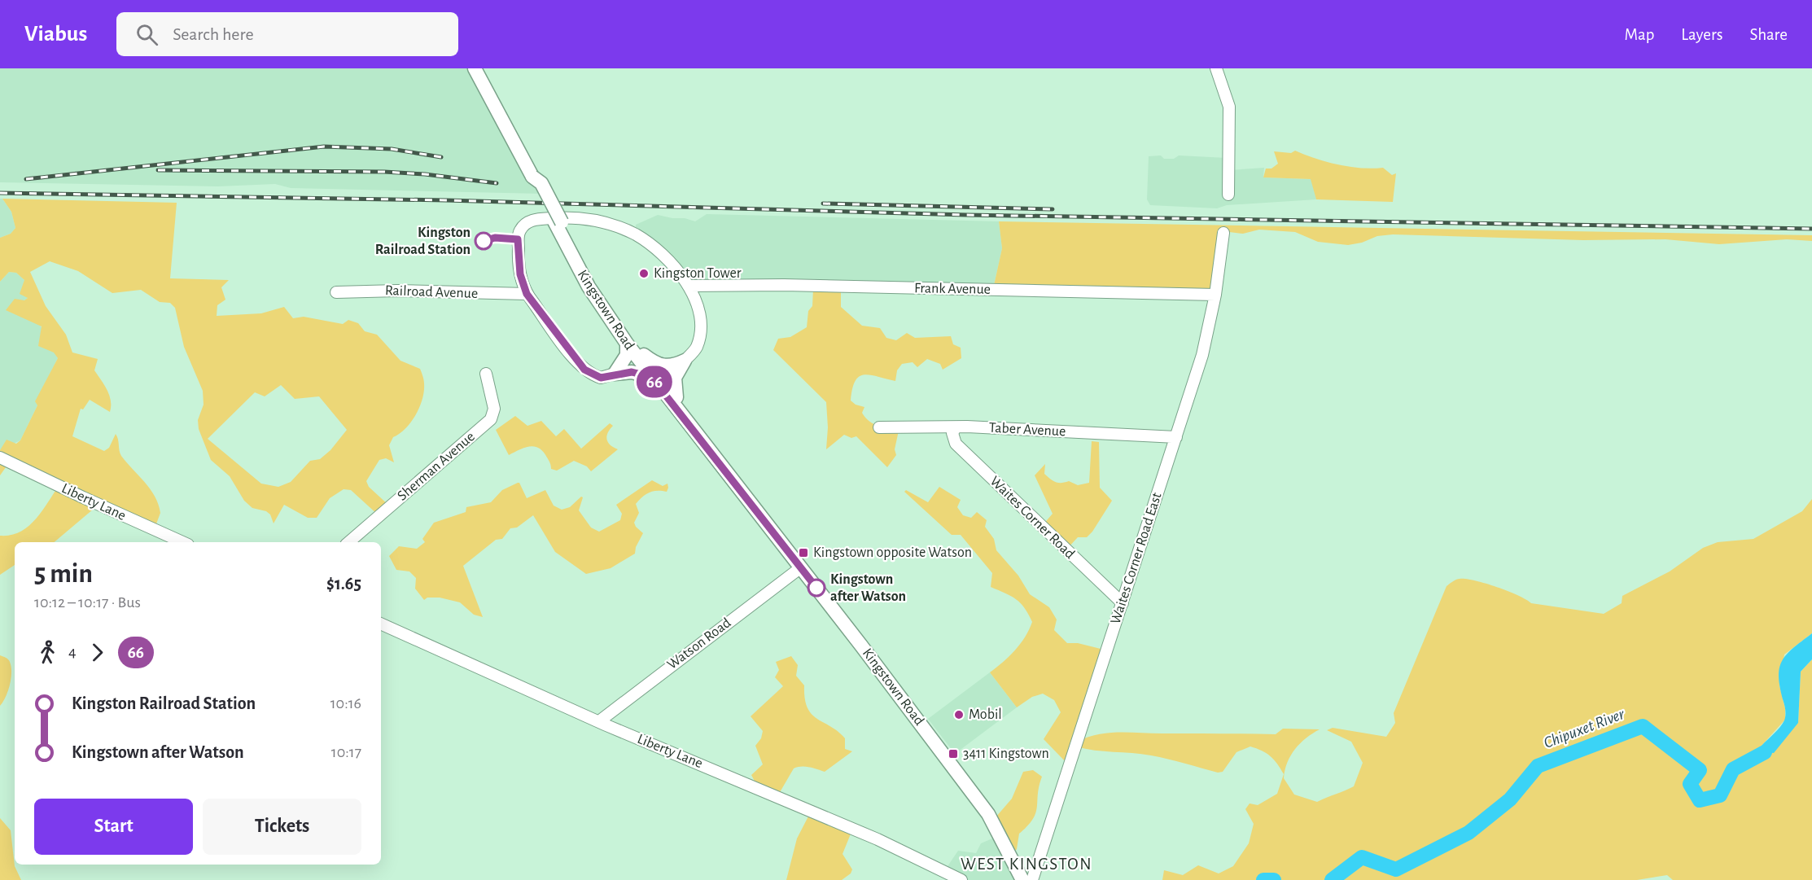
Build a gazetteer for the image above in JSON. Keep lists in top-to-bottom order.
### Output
{
  "streets": {
    "main road": ["Kingstown Road"],
    "street": [
      "Frank Avenue",
      "Railroad Avenue",
      "Taber Avenue",
      "Sherman Avenue",
      "Liberty Lane",
      "Waites Corner Road",
      "Waites Corner Road East",
      "Watson Road"
    ]
  },
  "crossings": [
    ["Frank Avenue", "Waites Corner Road East"],
    ["Kingstown Road", "Watson Road"],
    ["Taber Avenue", "Waites Corner Road"],
    ["Taber Avenue", "Waites Corner Road East"],
    ["Liberty Lane", "Watson Road"],
    ["Waites Corner Road", "Waites Corner Road East"]
  ],
  "districts": ["WEST KINGSTON"],
  "water": ["Chipuxet River"],
  "places": {
    "other": [
      "Kingston Railroad Station",
      "Kingston Tower",
      "Kingstown after Watson",
      "Mobil"
    ],
    "transit": ["Kingstown opposite Watson", "3411 Kingstown"]
  },
  "lines": ["bus line 66"],
  "page": {
    "header": "Viabus",
    "search": "Search here",
    "nav": ["Map", "Layers", "Share"],
    "on_map": "66",
    "heading": ["5 min", "10:12 – 10:17 · Bus", "$1.65"],
    "legs": ["4", "66"],
    "list": [
      {
        "name": "Kingston Railroad Station",
        "value": "10:16"
      },
      {
        "name": "Kingstown after Watson",
        "value": "10:17"
      }
    ],
    "buttons": ["Start", "Tickets"]
  }
}
